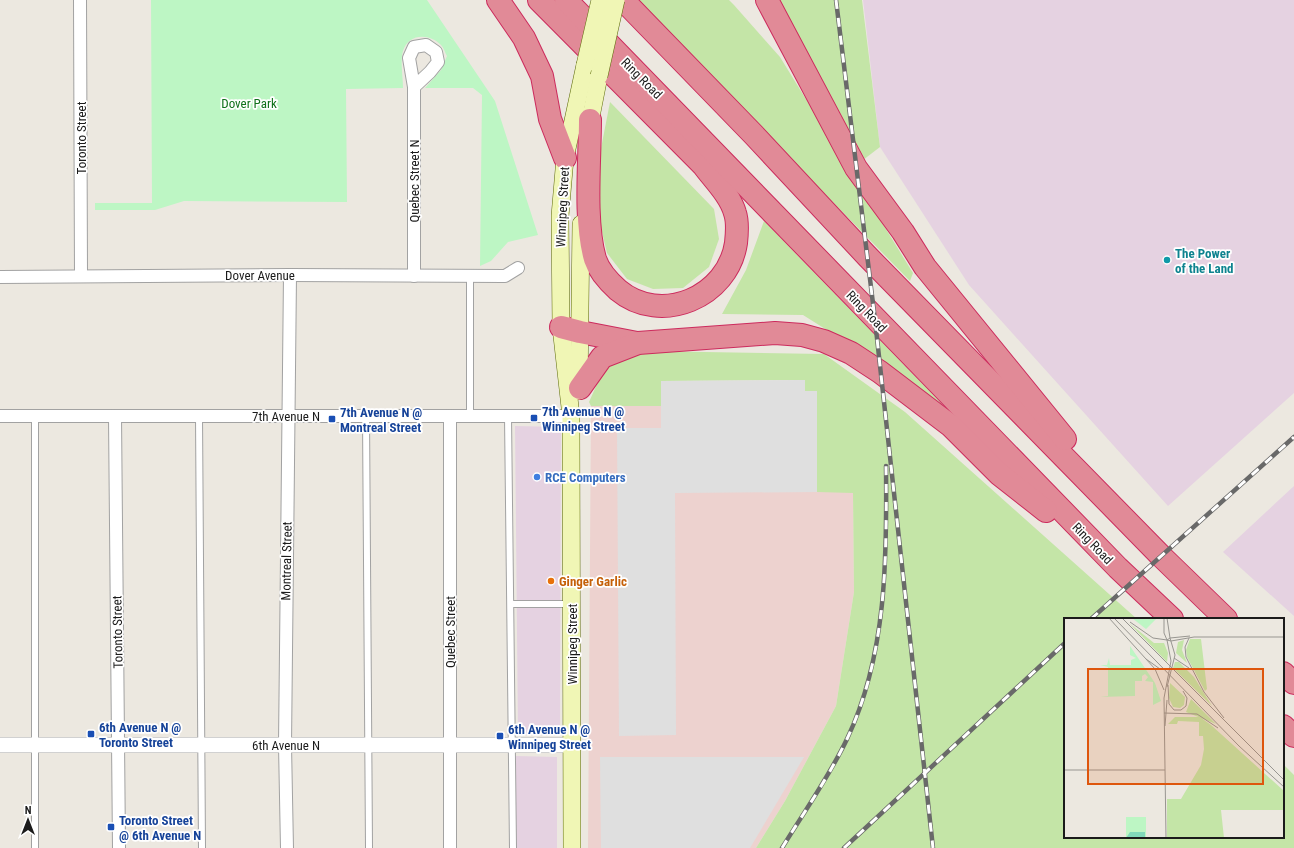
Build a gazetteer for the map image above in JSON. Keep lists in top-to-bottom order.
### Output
{
  "streets": {
    "highway": ["Ring Road"],
    "main road": ["Winnipeg Street"],
    "street": [
      "Toronto Street",
      "Quebec Street N",
      "Dover Avenue",
      "7th Avenue N",
      "Montreal Street",
      "Quebec Street",
      "6th Avenue N"
    ]
  },
  "crossings": [
    ["Toronto Street", "Dover Avenue"],
    ["Toronto Street", "7th Avenue N"],
    ["Toronto Street", "6th Avenue N"],
    ["Quebec Street N", "Dover Avenue"],
    ["Winnipeg Street", "7th Avenue N"],
    ["Winnipeg Street", "6th Avenue N"],
    ["Dover Avenue", "Montreal Street"],
    ["7th Avenue N", "Montreal Street"],
    ["7th Avenue N", "Quebec Street"],
    ["Montreal Street", "6th Avenue N"],
    ["Quebec Street", "6th Avenue N"]
  ],
  "parks": ["Dover Park"],
  "places": {
    "other": ["The Power of the Land", "RCE Computers", "Ginger Garlic"],
    "transit": [
      "7th Avenue N @ Winnipeg Street",
      "7th Avenue N @ Montreal Street",
      "6th Avenue N @ Toronto Street",
      "6th Avenue N @ Winnipeg Street",
      "Toronto Street @ 6th Avenue N"
    ]
  },
  "north": "top"
}
